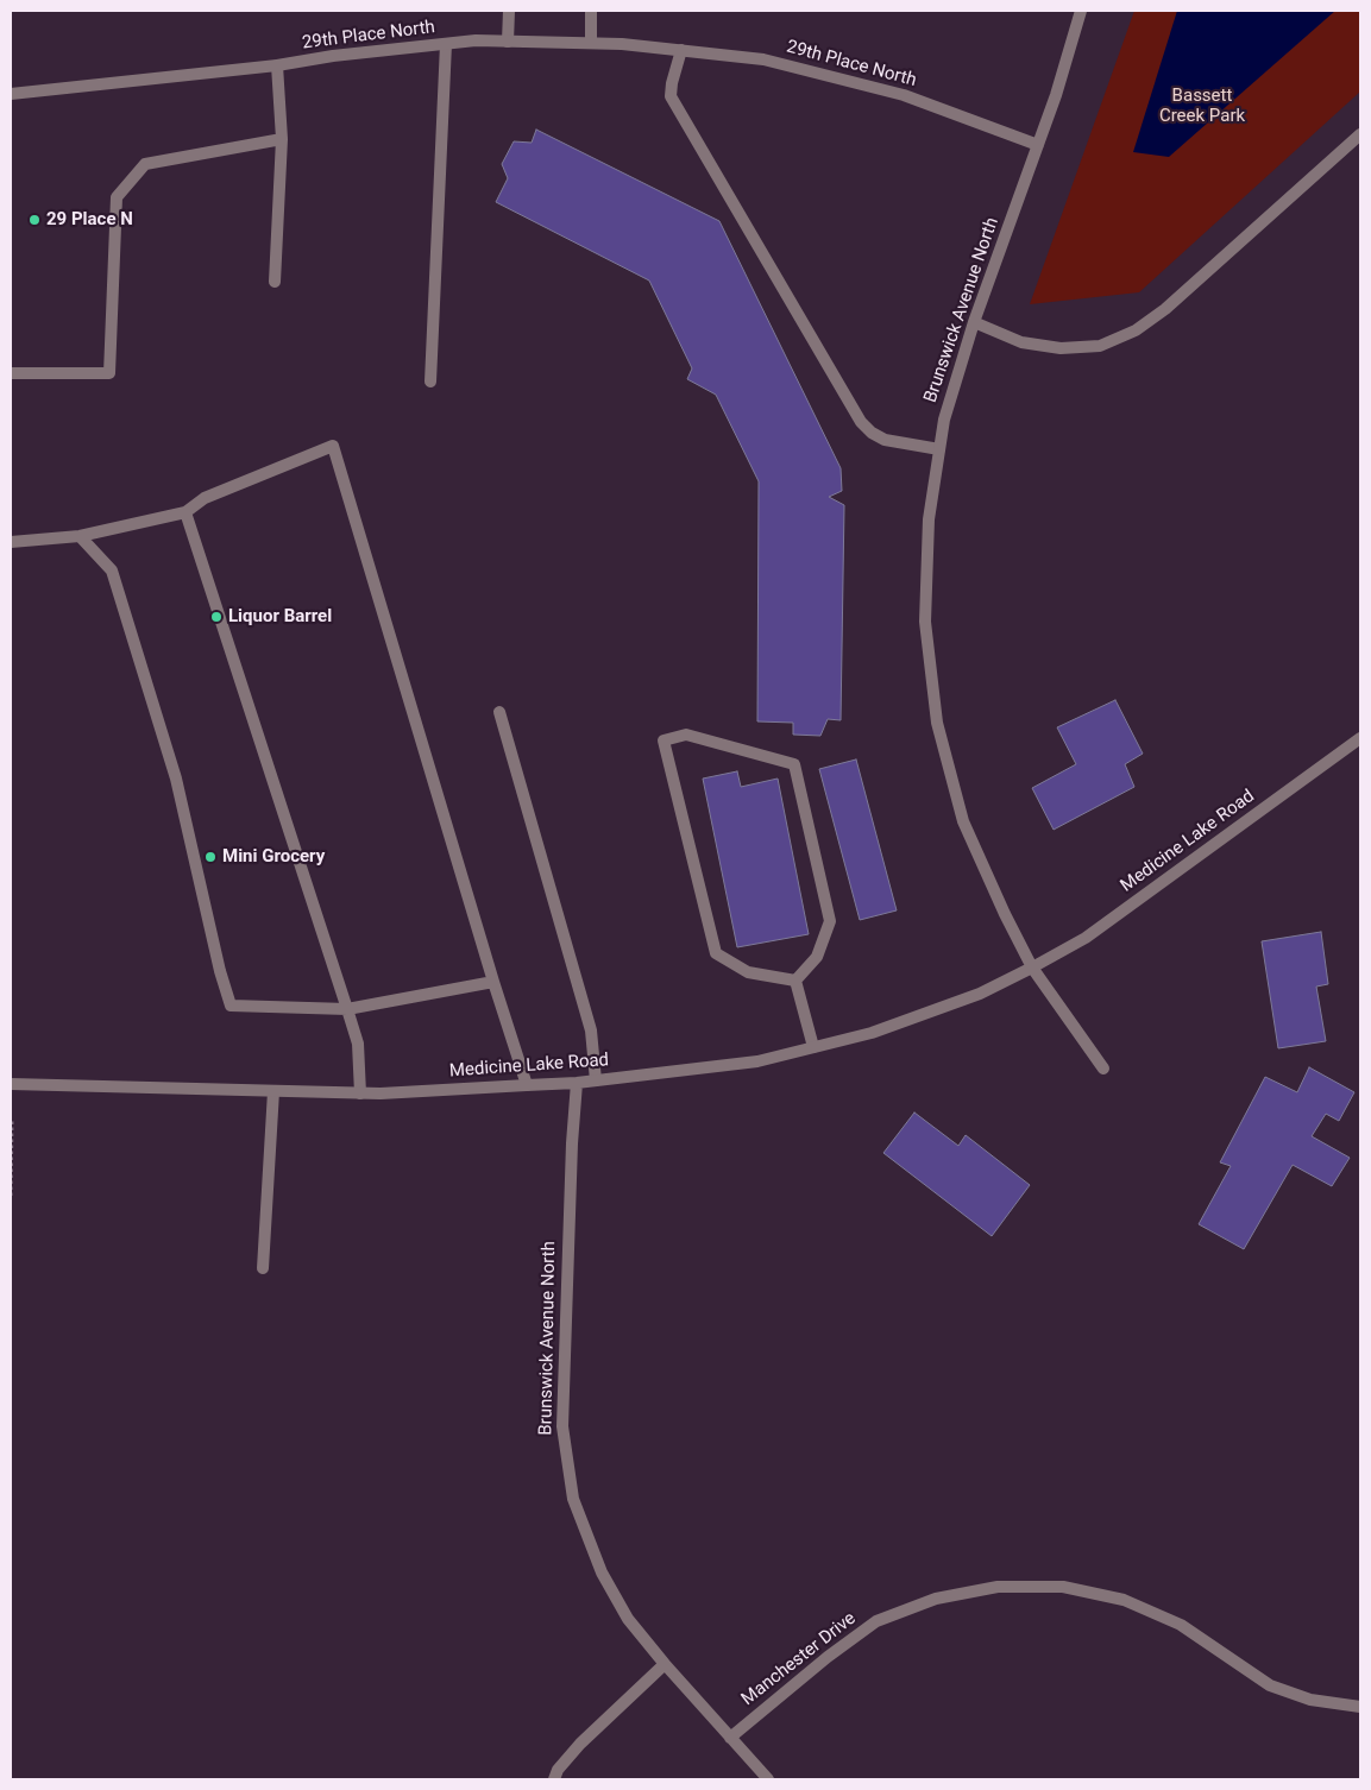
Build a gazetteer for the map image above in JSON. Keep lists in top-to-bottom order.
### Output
{
  "streets": {
    "street": [
      "29th Place North",
      "Brunswick Avenue North",
      "Medicine Lake Road",
      "Manchester Drive"
    ]
  },
  "crossings": [
    ["29th Place North", "Brunswick Avenue North"],
    ["Brunswick Avenue North", "Medicine Lake Road"],
    ["Brunswick Avenue North", "Manchester Drive"]
  ],
  "parks": ["Bassett Creek Park"],
  "places": ["29 Place N", "Liquor Barrel", "Mini Grocery"]
}
